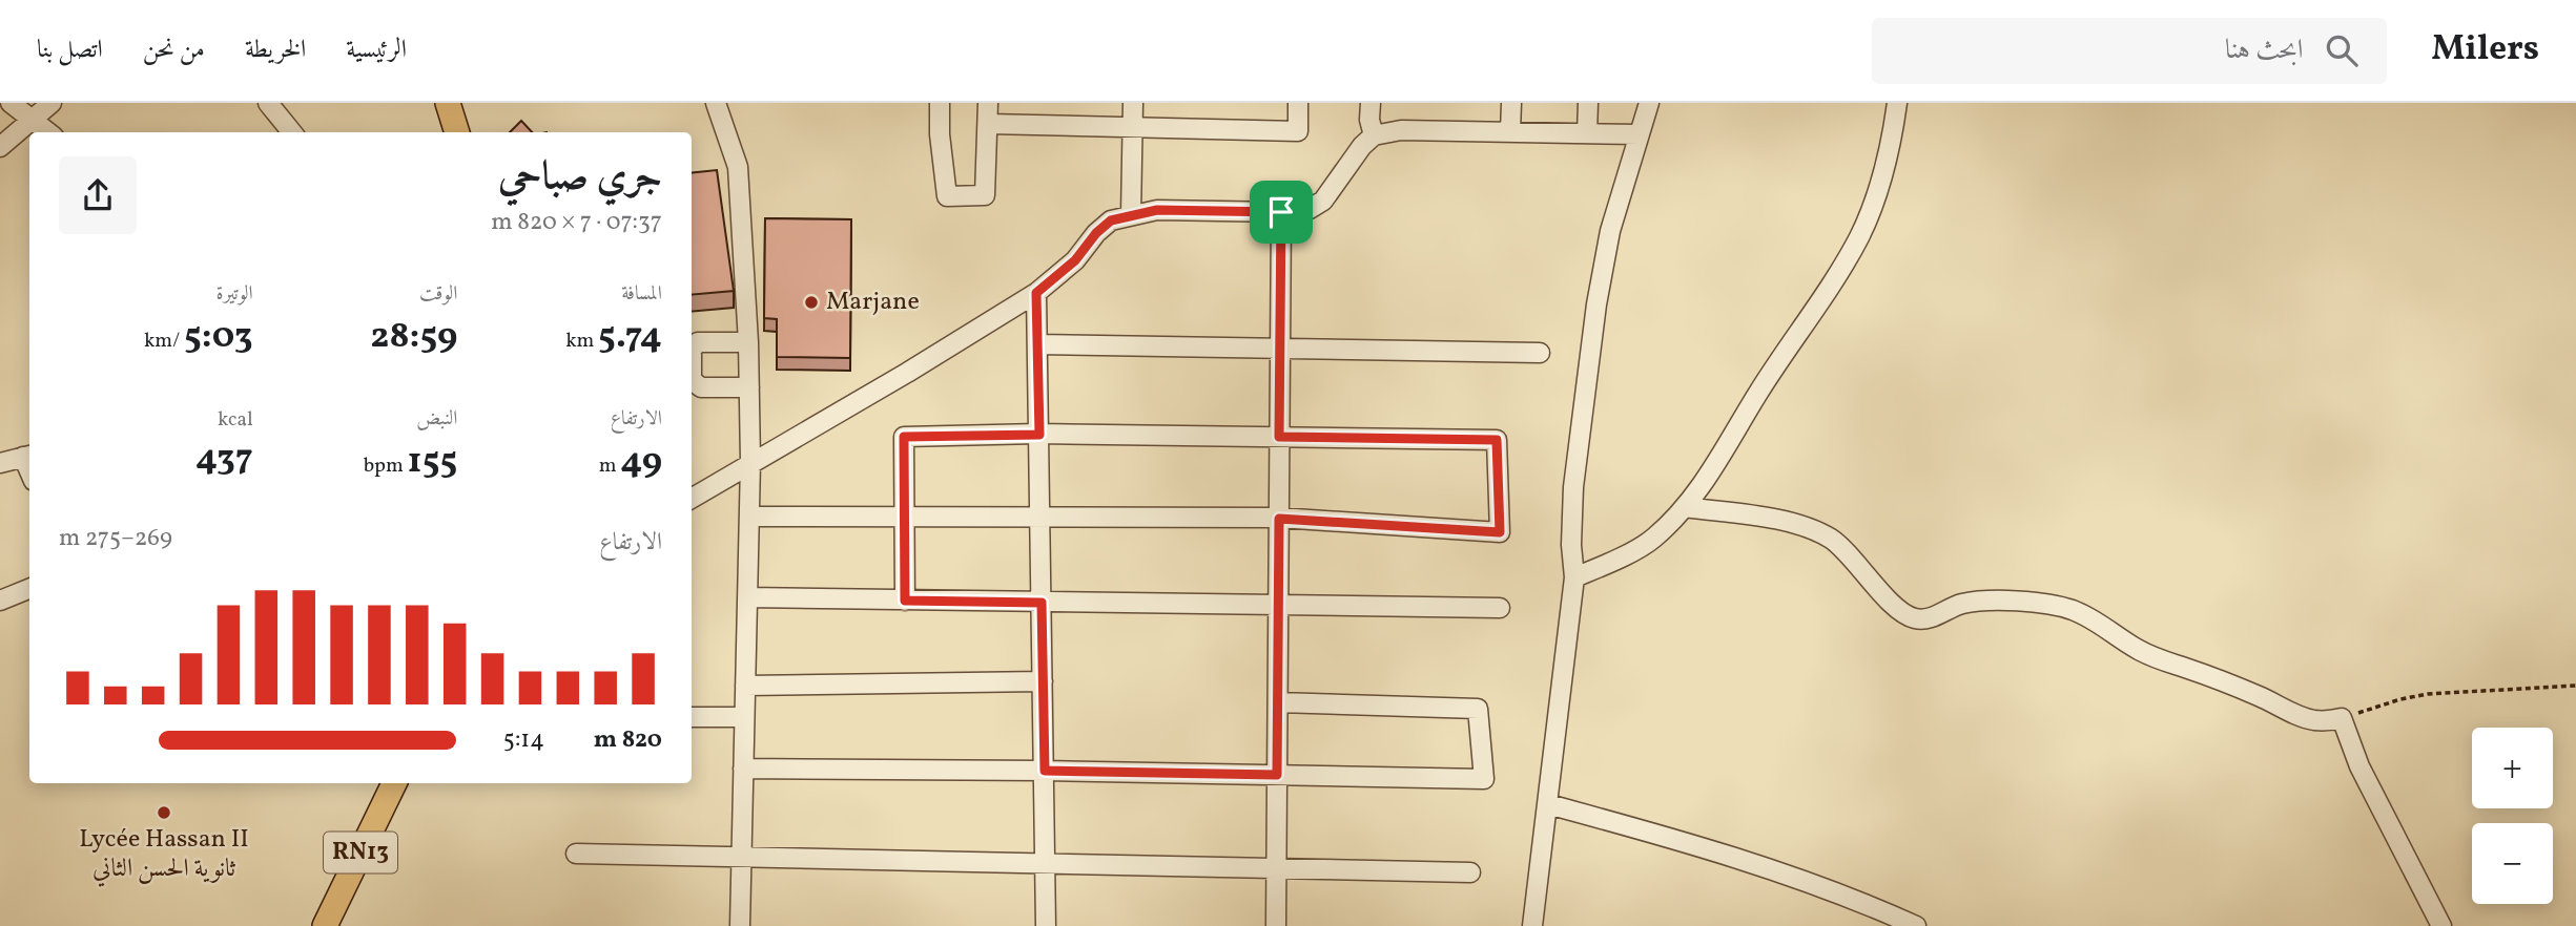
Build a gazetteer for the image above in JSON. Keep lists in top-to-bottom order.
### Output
{
  "streets": {
    "main road": ["RN13"]
  },
  "places": ["Marjane", "Lycée Hassan II ثانوية الحسن الثاني"],
  "page": {
    "header": "Milers",
    "search": "ابحث هنا",
    "nav": [
      "الرئيسية",
      "الخريطة",
      "من نحن",
      "اتصل بنا"
    ],
    "heading": ["جري صباحي", "07:37 · 7 × 820 m"],
    "stats": [
      ["المسافة", "5.74 km"],
      ["الوقت", "28:59"],
      ["الوتيرة", "5:03 /km"],
      ["الارتفاع", "49 m"],
      ["النبض", "155 bpm"],
      ["kcal", "437"]
    ],
    "chart": ["الارتفاع", "269–275 m"],
    "list": [
      {
        "name": "820 m",
        "note": "5:14"
      }
    ],
    "map_buttons": ["+", "−"]
  }
}
